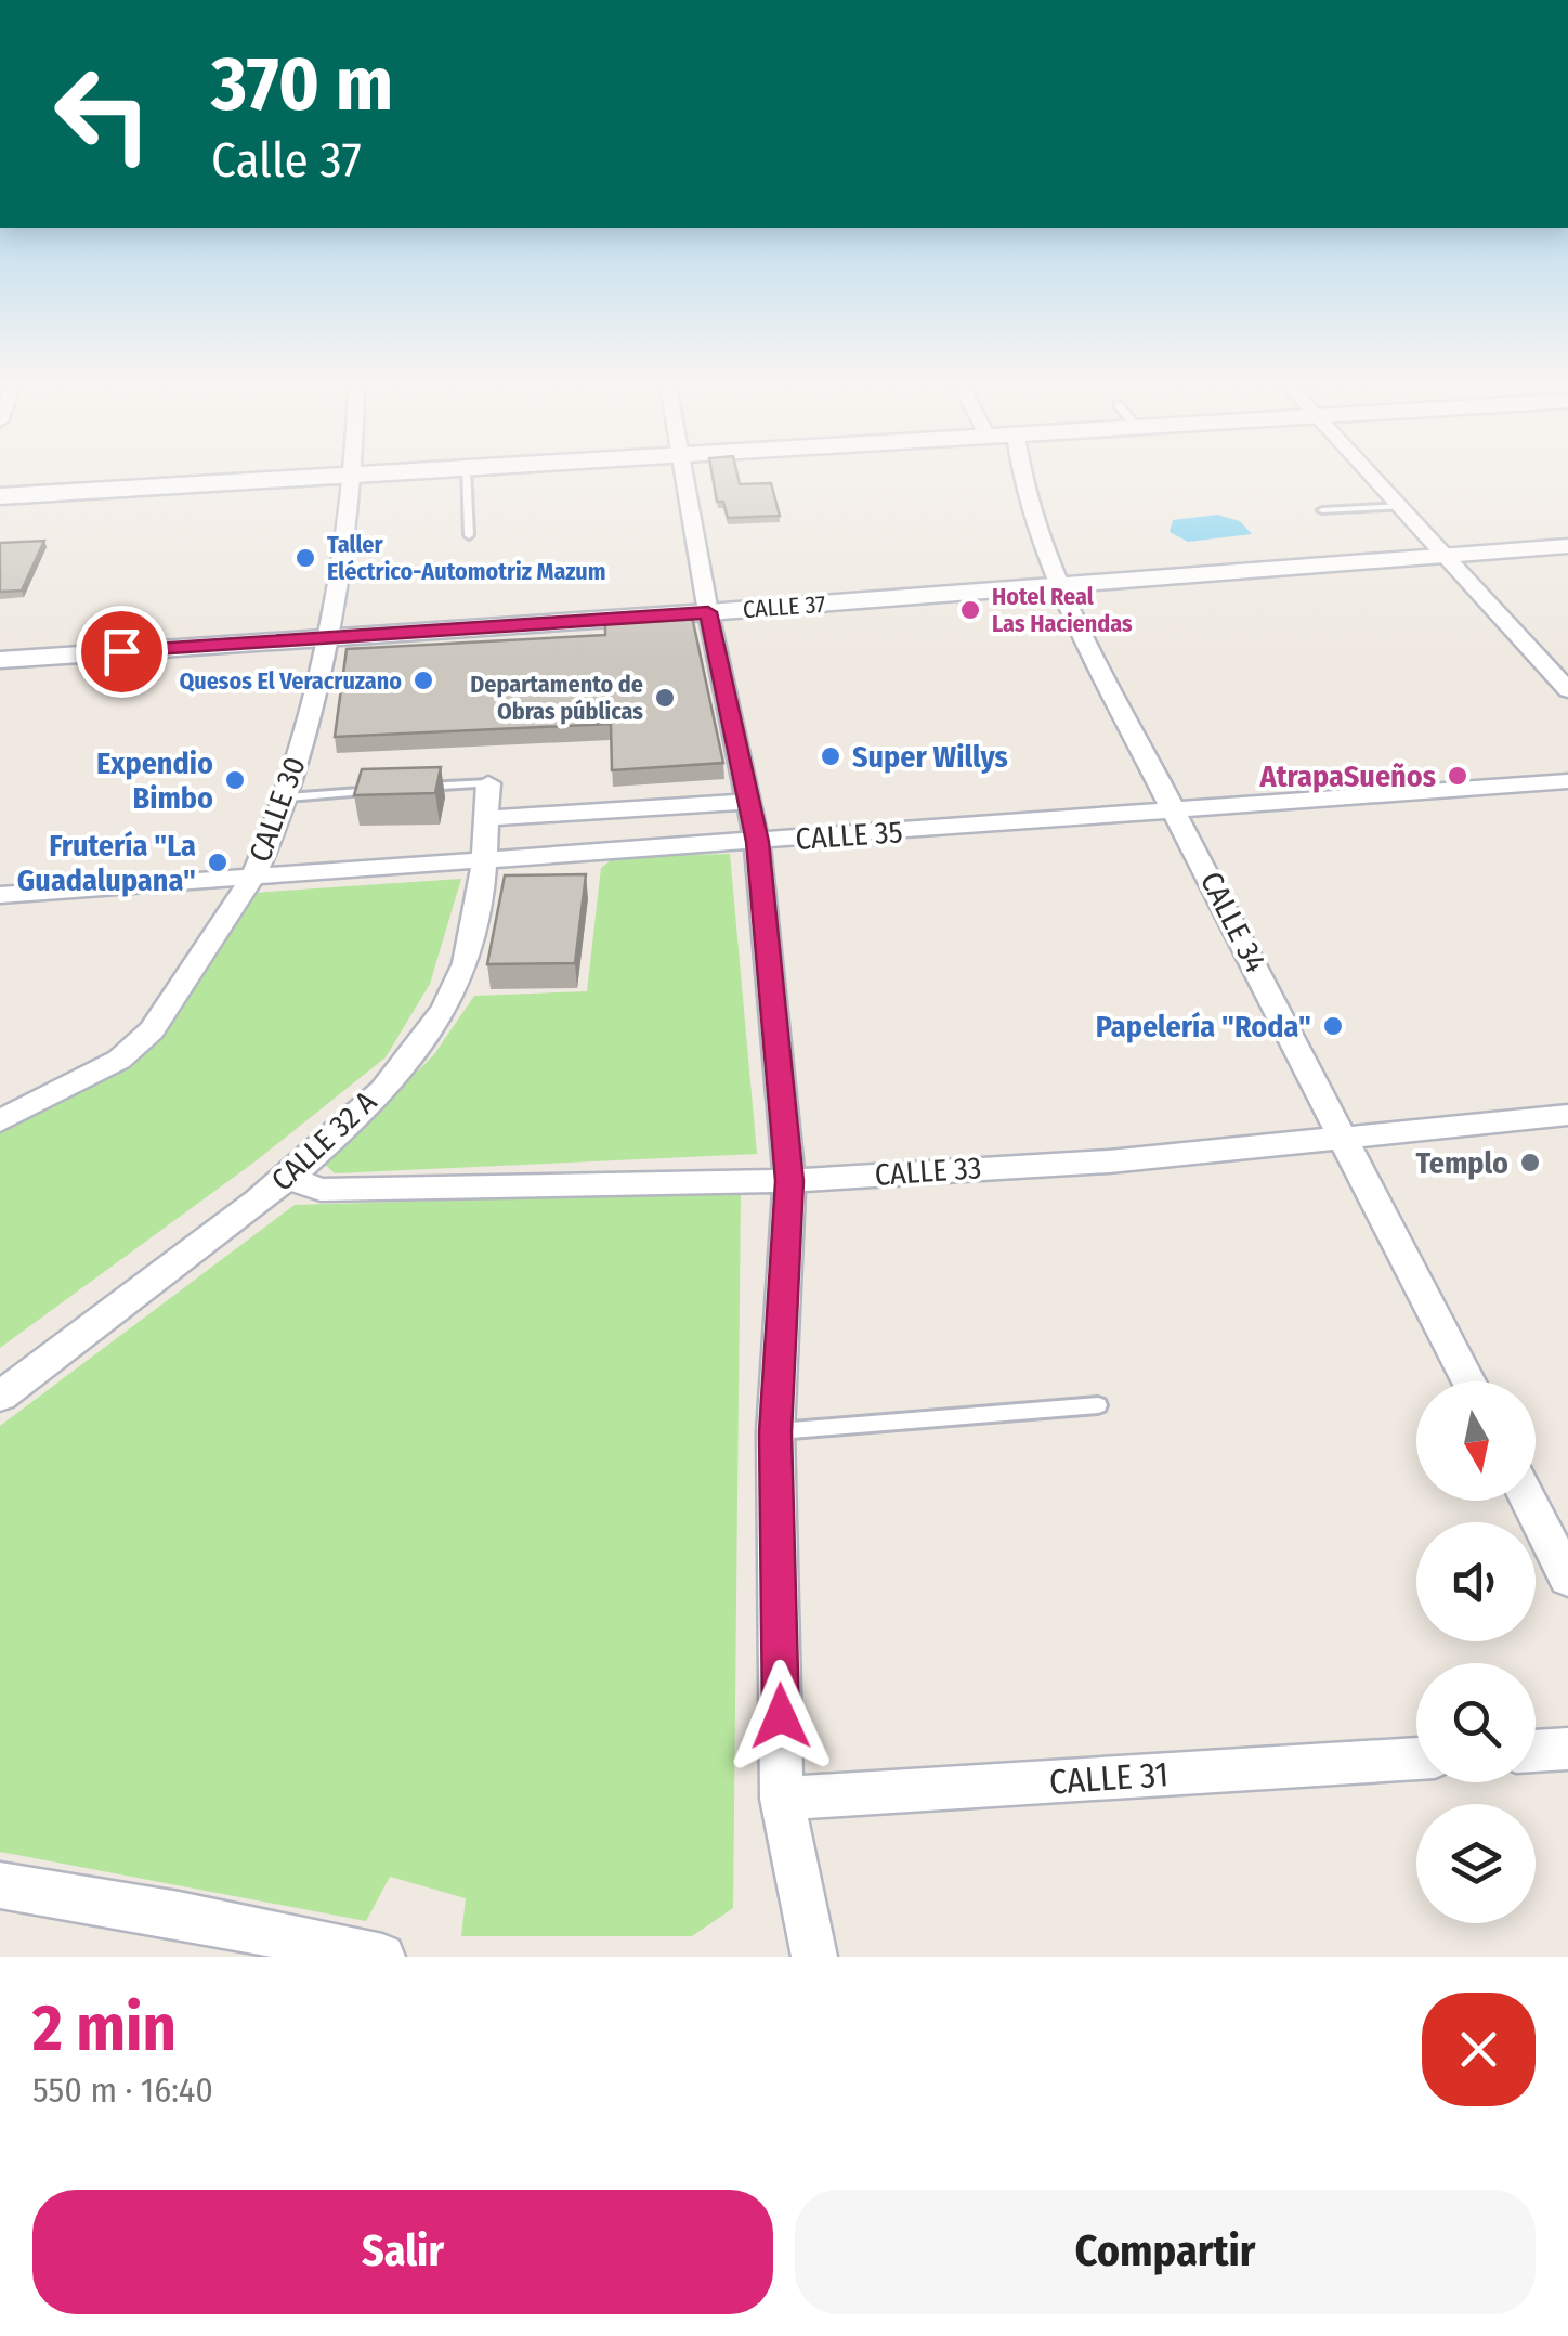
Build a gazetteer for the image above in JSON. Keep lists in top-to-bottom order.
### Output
{
  "streets": {
    "street": [
      "CALLE 37",
      "CALLE 30",
      "CALLE 35",
      "CALLE 34",
      "CALLE 32 A",
      "CALLE 33",
      "CALLE 31"
    ]
  },
  "crossings": [
    ["CALLE 37", "CALLE 30"],
    ["CALLE 37", "CALLE 34"],
    ["CALLE 30", "CALLE 35"],
    ["CALLE 35", "CALLE 34"],
    ["CALLE 35", "CALLE 32 A"],
    ["CALLE 34", "CALLE 33"],
    ["CALLE 32 A", "CALLE 33"]
  ],
  "places": [
    "Taller Eléctrico-Automotriz Mazum",
    "Hotel Real Las Haciendas",
    "Quesos El Veracruzano",
    "Departamento de Obras públicas",
    "Super Willys",
    "AtrapaSueños",
    "Expendio Bimbo",
    "Frutería \"La Guadalupana\"",
    "Papelería \"Roda\"",
    "Templo"
  ],
  "north": "bottom",
  "page": {
    "turn": ["370 m", "Calle 37"],
    "heading": ["2 min", "550 m · 16:40"],
    "buttons": ["Salir", "Compartir"]
  }
}
